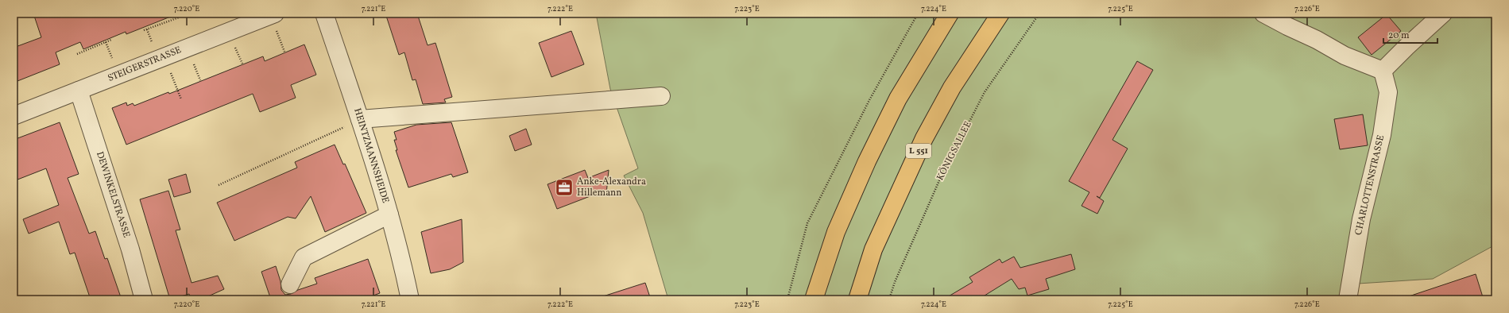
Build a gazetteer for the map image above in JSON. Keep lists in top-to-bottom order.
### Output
{
  "streets": {
    "main road": ["L 551"],
    "street": [
      "STEIGERSTRASSE",
      "HEINTZMANNSHEIDE",
      "CHARLOTTENSTRASSE",
      "DEWINKELSTRASSE"
    ],
    "path": ["KÖNIGSALLEE"]
  },
  "crossings": [
    ["STEIGERSTRASSE", "DEWINKELSTRASSE"]
  ],
  "places": {
    "office": ["Anke-Alexandra Hillemann"]
  },
  "scale_bar": "20 m",
  "coordinates": [
    "7.220°E",
    "7.221°E",
    "7.222°E",
    "7.223°E",
    "7.224°E",
    "7.225°E",
    "7.226°E"
  ]
}
